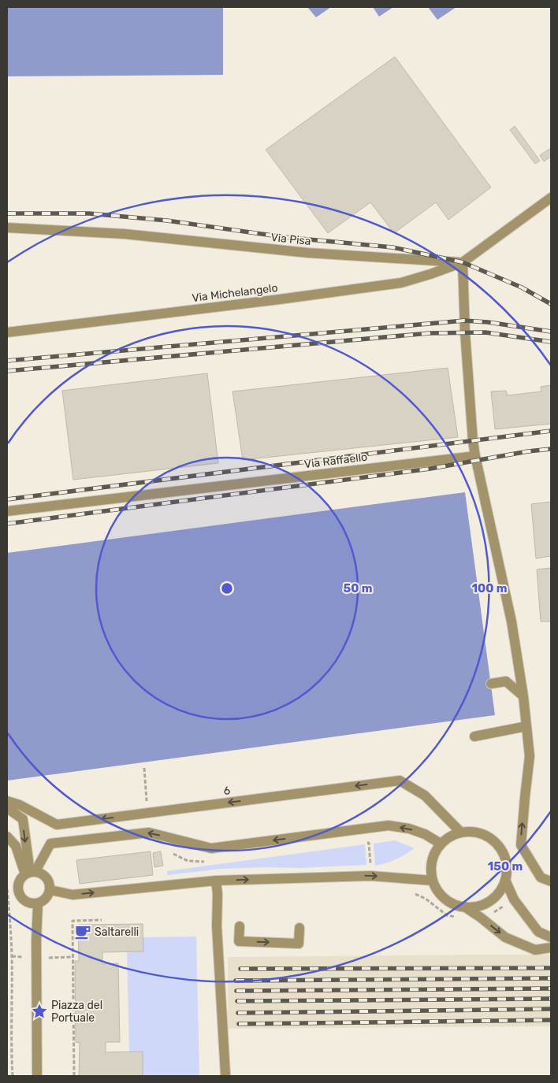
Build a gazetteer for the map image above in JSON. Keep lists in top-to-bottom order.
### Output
{
  "streets": {
    "lane": [
      "Via Pisa",
      "Via Michelangelo",
      "Via Raffaello",
      "6"
    ]
  },
  "crossings": [
    ["Via Pisa", "Via Michelangelo"]
  ],
  "places": {
    "cafe": ["Saltarelli"],
    "place": ["Piazza del Portuale"]
  },
  "rings": ["50 m", "100 m", "150 m"]
}
